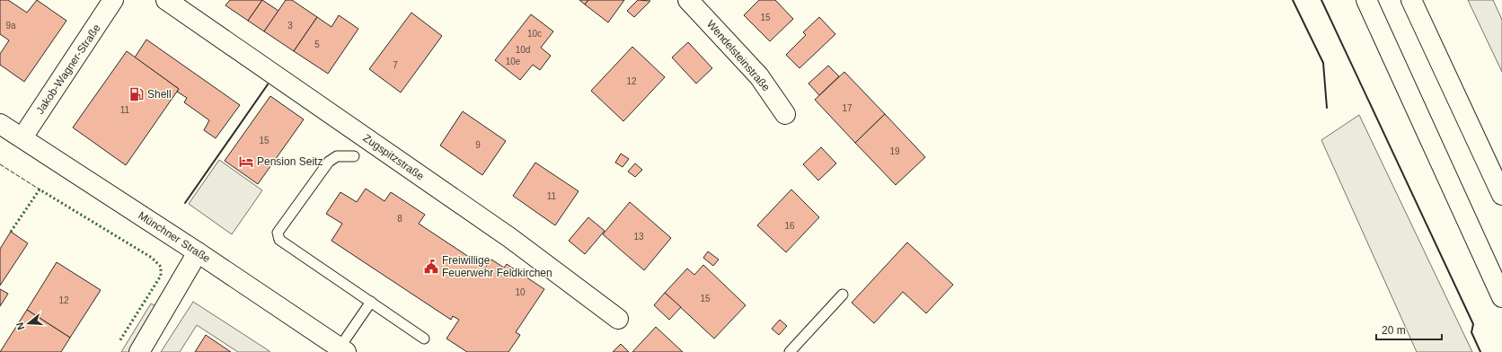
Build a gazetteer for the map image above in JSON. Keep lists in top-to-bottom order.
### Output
{
  "streets": {
    "main road": [
      "Wendelsteinstraße",
      "Jakob-Wagner-Straße",
      "Zugspitzstraße",
      "Münchner Straße"
    ]
  },
  "crossings": [
    ["Jakob-Wagner-Straße", "Münchner Straße"]
  ],
  "places": {
    "fuel station": ["Shell"],
    "hotel": ["Pension Seitz"],
    "public building": ["Freiwillige Feuerwehr Feldkirchen"]
  },
  "house_numbers": [
    "15",
    "9a",
    "3",
    "10c",
    "5",
    "10d",
    "10e",
    "7",
    "12",
    "17",
    "11",
    "15",
    "9",
    "19",
    "11",
    "8",
    "16",
    "13",
    "10",
    "15",
    "12"
  ],
  "scale_bar": "20 m",
  "north": "left"
}
